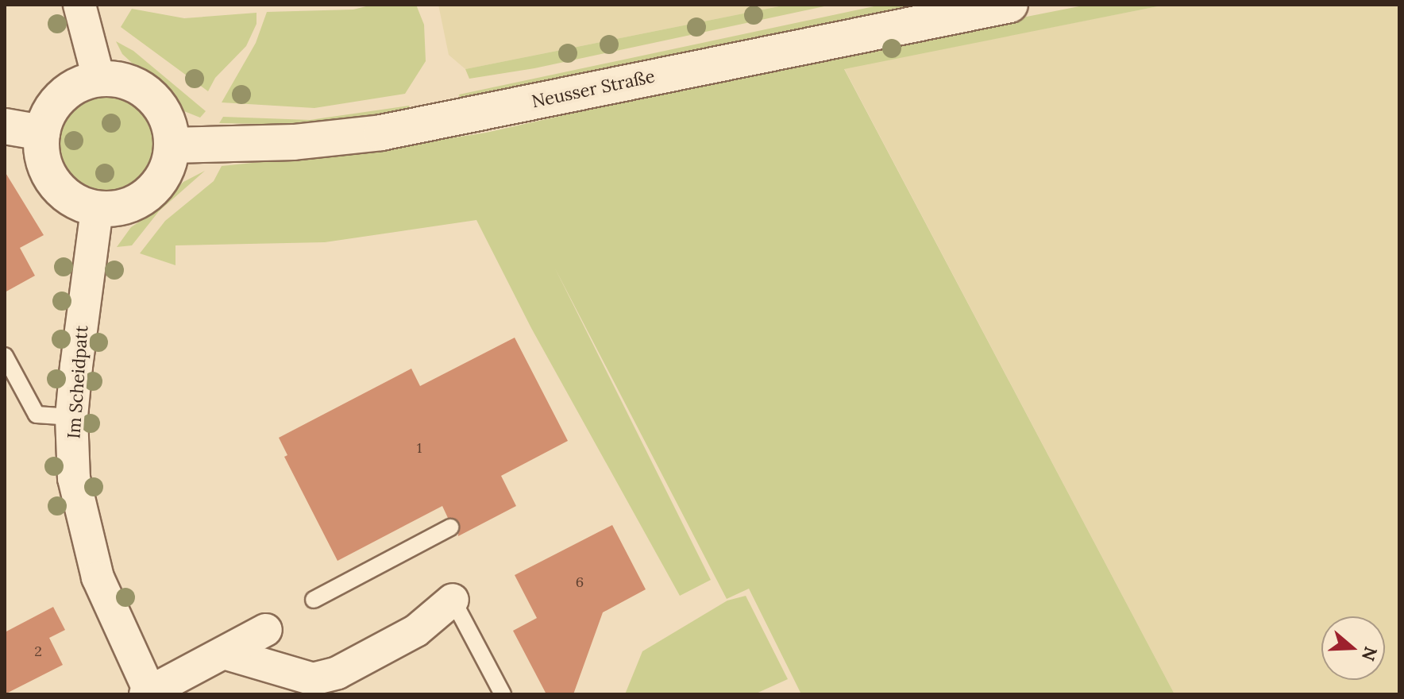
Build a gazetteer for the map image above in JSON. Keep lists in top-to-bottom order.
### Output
{
  "streets": {
    "main road": ["Neusser Straße"],
    "street": ["Im Scheidpatt"]
  },
  "crossings": [
    ["Neusser Straße", "Im Scheidpatt"]
  ],
  "house_numbers": ["1", "6", "2"],
  "north": "right"
}
